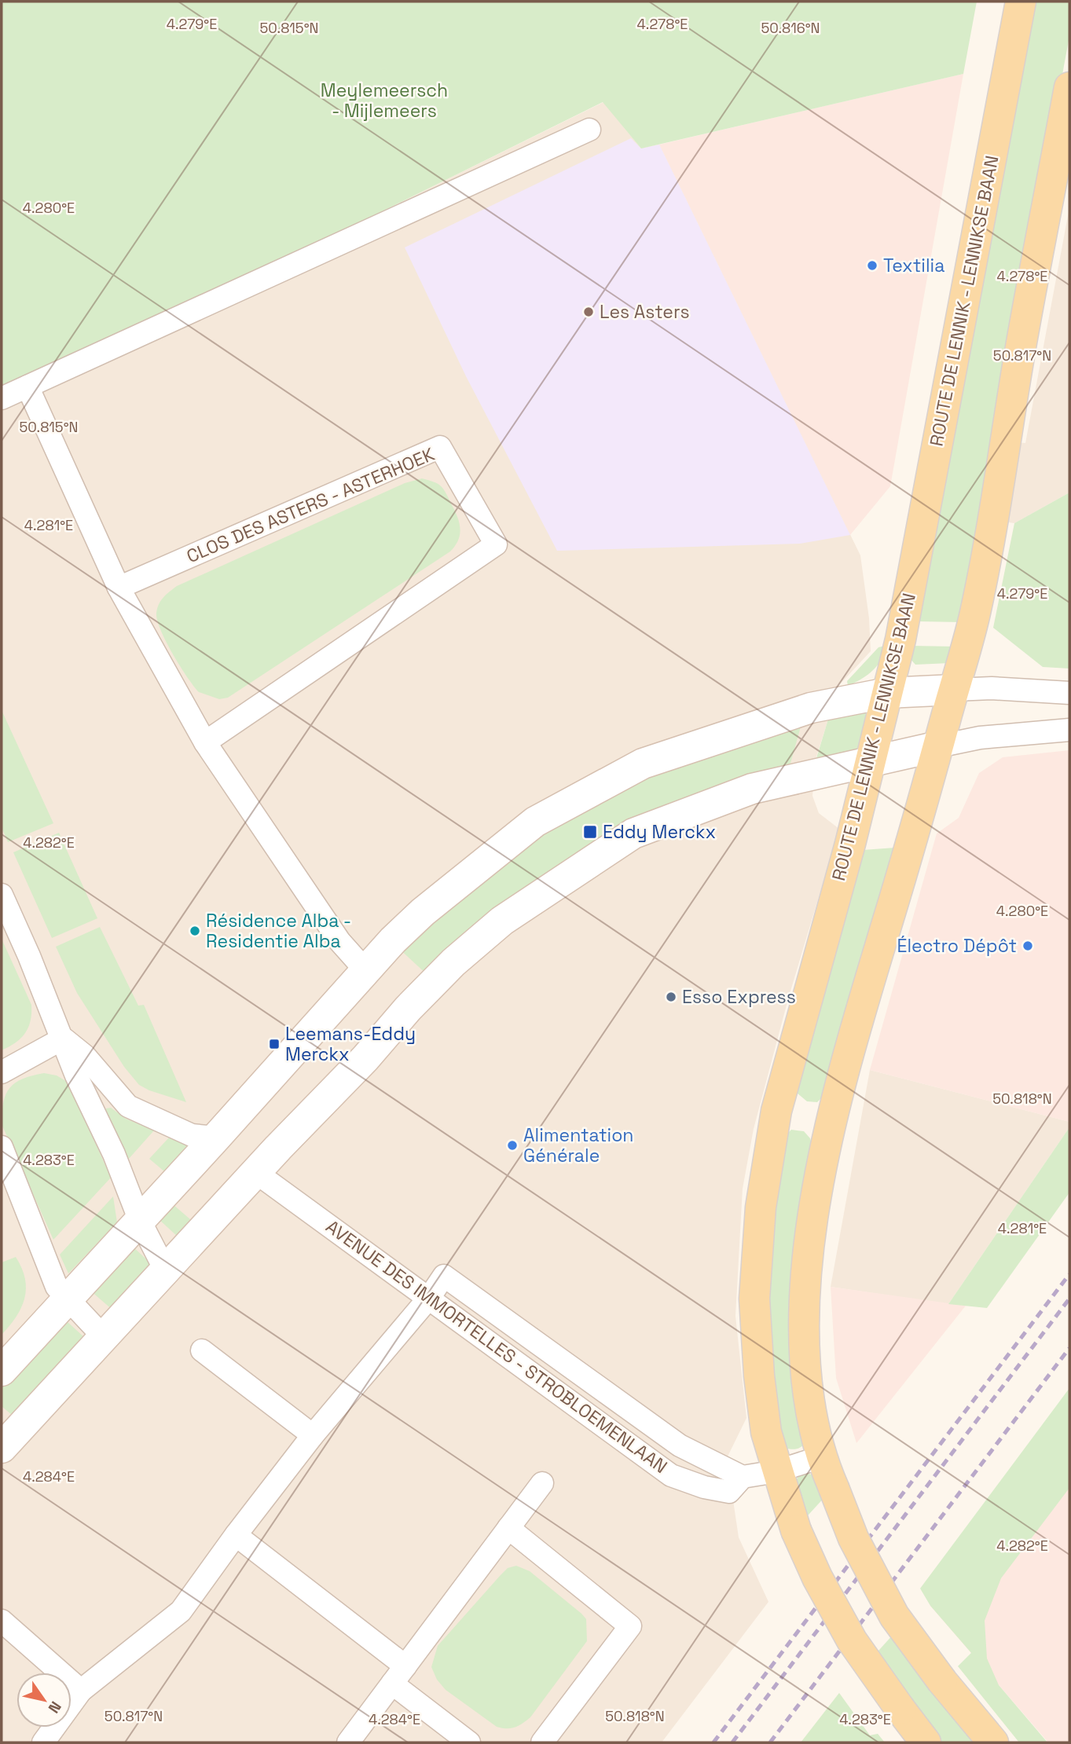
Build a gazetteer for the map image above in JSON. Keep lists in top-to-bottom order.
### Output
{
  "streets": {
    "main road": ["ROUTE DE LENNIK - LENNIKSE BAAN"],
    "street": ["CLOS DES ASTERS - ASTERHOEK", "AVENUE DES IMMORTELLES - STROBLOEMENLAAN"]
  },
  "crossings": [
    ["ROUTE DE LENNIK - LENNIKSE BAAN", "AVENUE DES IMMORTELLES - STROBLOEMENLAAN"]
  ],
  "parks": ["Meylemeersch - Mijlemeers"],
  "places": {
    "other": [
      "Textilia",
      "Les Asters",
      "Résidence Alba - Residentie Alba",
      "Électro Dépôt",
      "Esso Express",
      "Alimentation Générale"
    ],
    "transit": ["Eddy Merckx", "Leemans-Eddy Merckx"]
  },
  "north": "bottom right",
  "coordinates": [
    "4.279°E",
    "4.278°E",
    "50.815°N",
    "50.816°N",
    "4.280°E",
    "50.817°N",
    "4.281°E",
    "4.282°E",
    "50.818°N",
    "4.283°E",
    "4.284°E"
  ]
}
